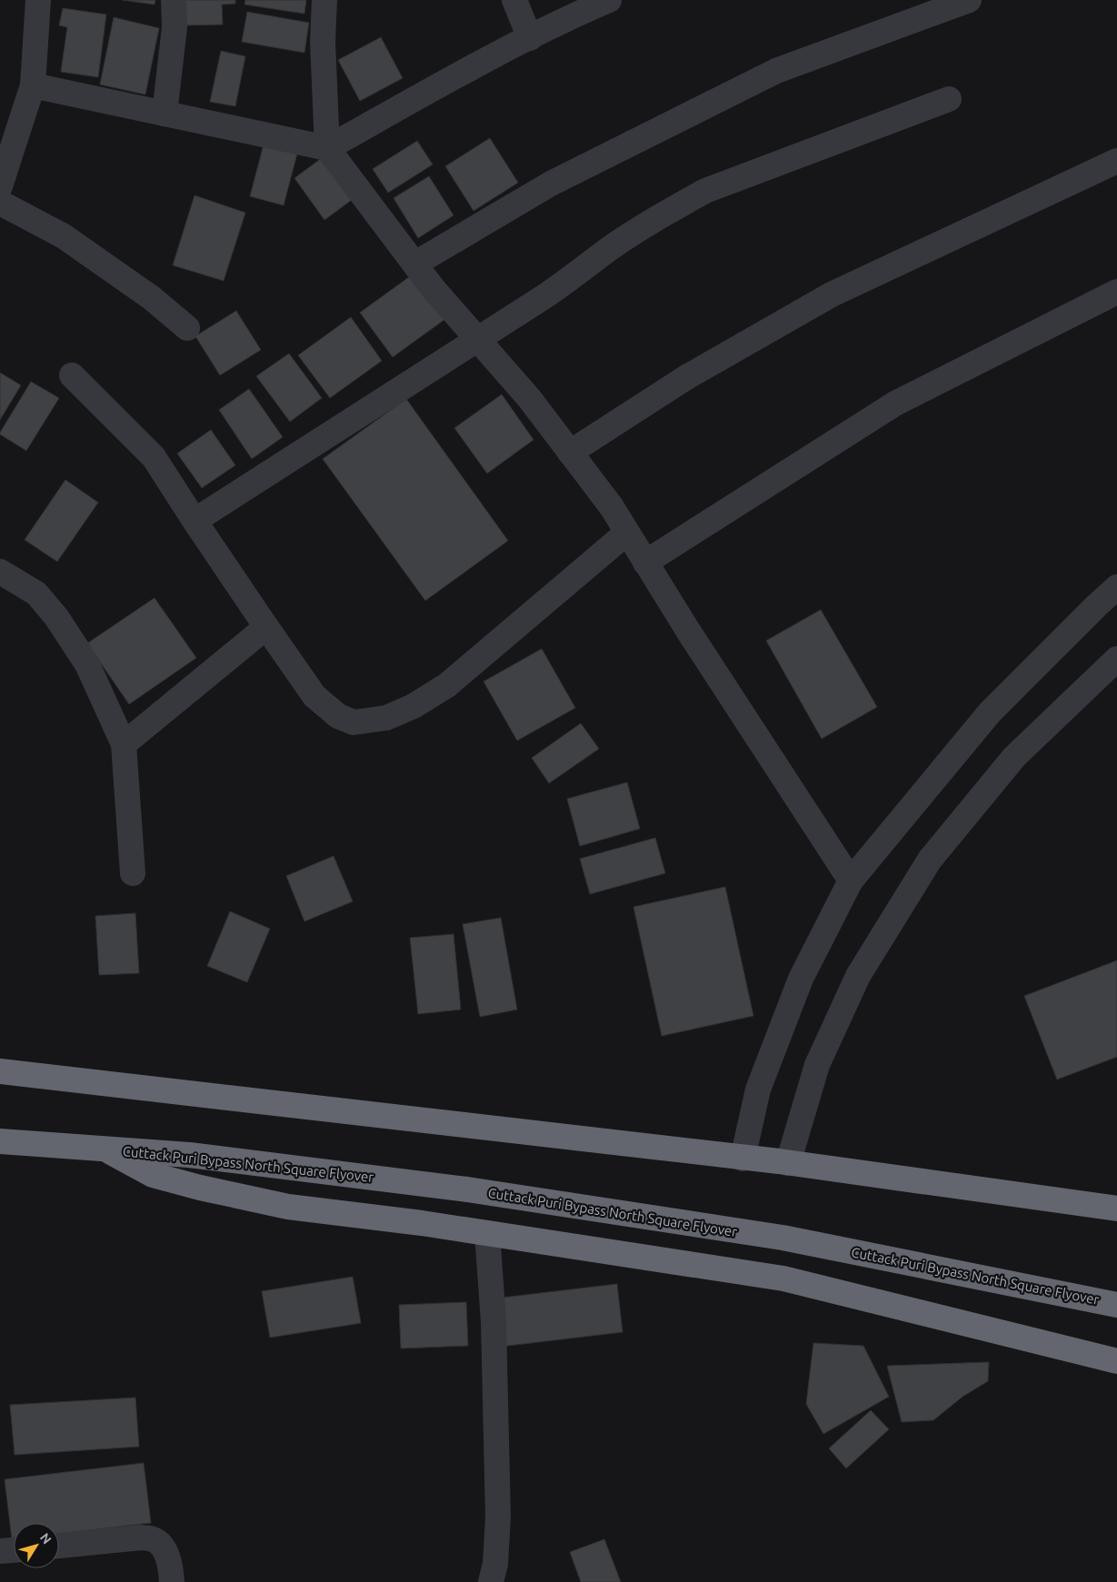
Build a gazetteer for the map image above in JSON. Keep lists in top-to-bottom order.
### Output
{
  "streets": {
    "highway": ["Cuttack Puri Bypass North Square Flyover"]
  },
  "north": "top right"
}
